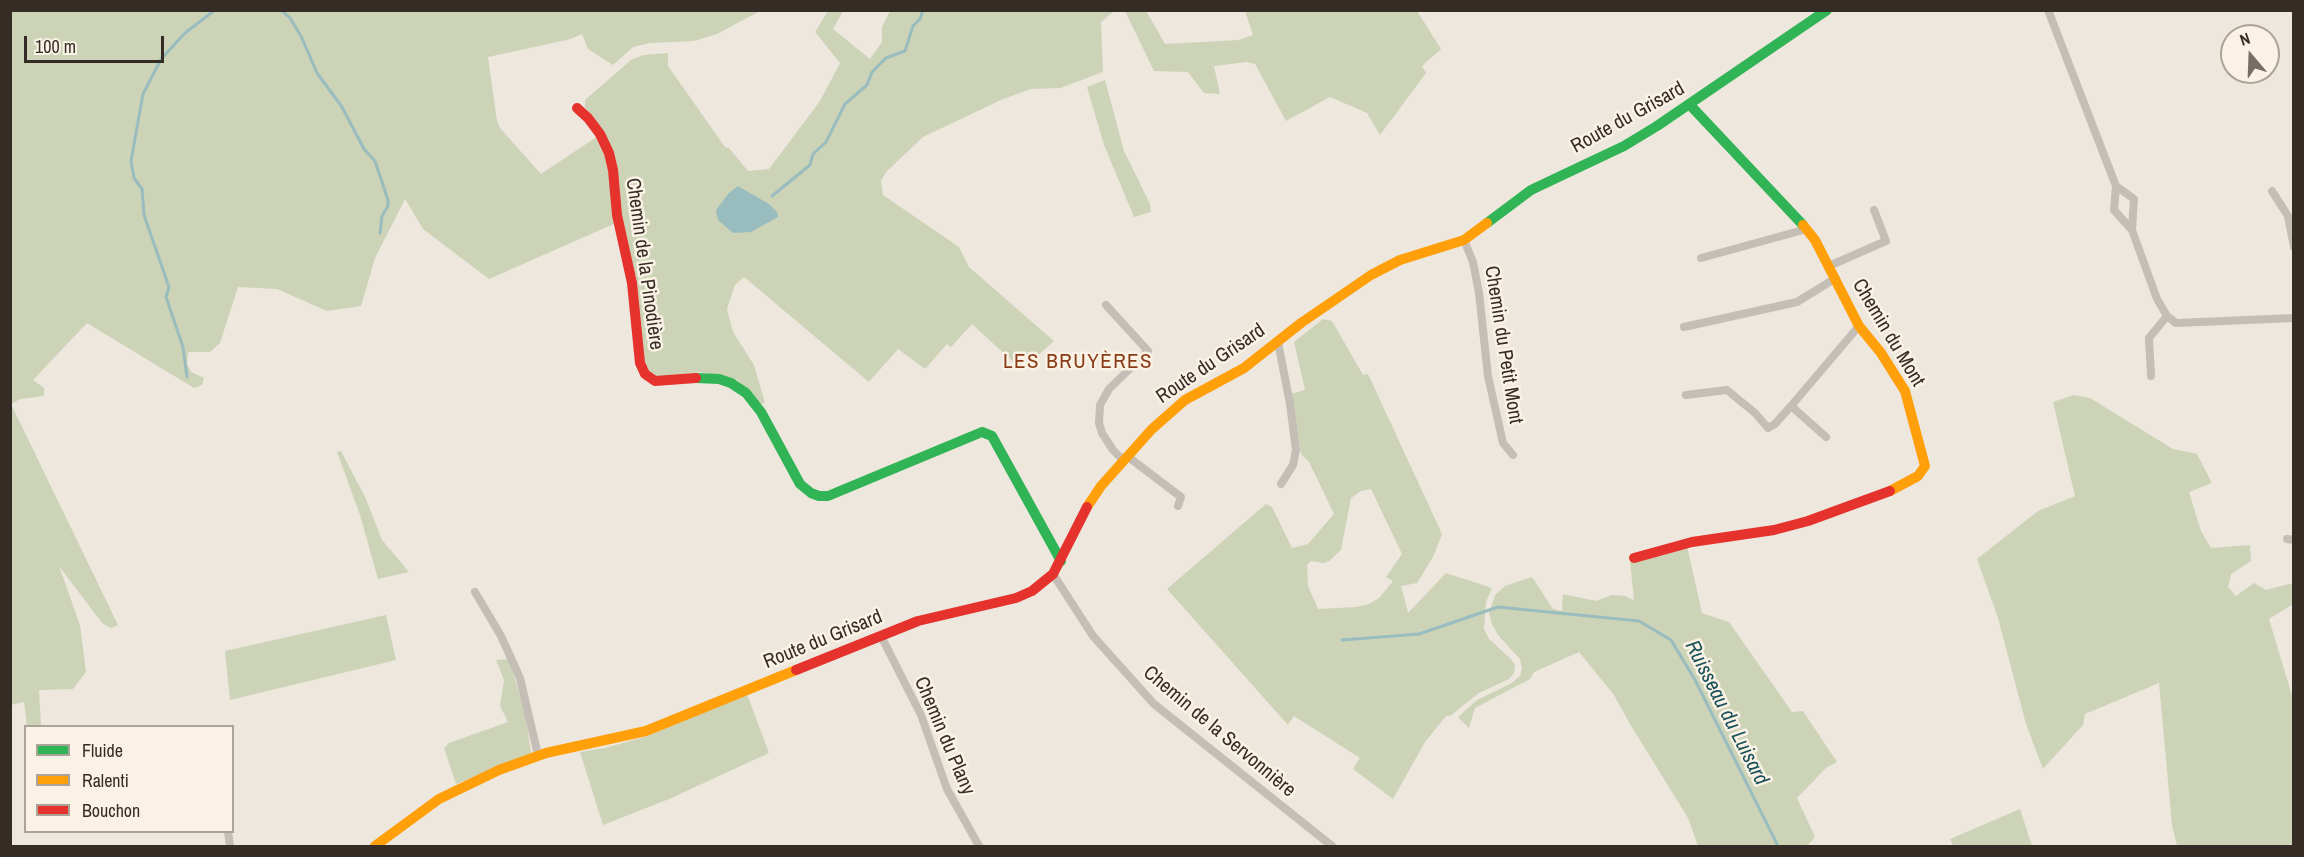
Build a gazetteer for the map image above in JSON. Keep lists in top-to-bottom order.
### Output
{
  "streets": {
    "street": [
      "Route du Grisard",
      "Chemin de la Pinodière",
      "Chemin du Mont",
      "Chemin du Petit Mont",
      "Chemin de la Servonnière",
      "Chemin du Plany"
    ]
  },
  "crossings": [
    ["Route du Grisard", "Chemin de la Pinodière"],
    ["Route du Grisard", "Chemin du Mont"],
    ["Route du Grisard", "Chemin du Petit Mont"],
    ["Route du Grisard", "Chemin de la Servonnière"],
    ["Route du Grisard", "Chemin du Plany"]
  ],
  "districts": ["LES BRUYÈRES"],
  "water": ["Ruisseau du Luisard"],
  "legend": ["Fluide", "Ralenti", "Bouchon"],
  "scale_bar": "100 m",
  "north": "top"
}
